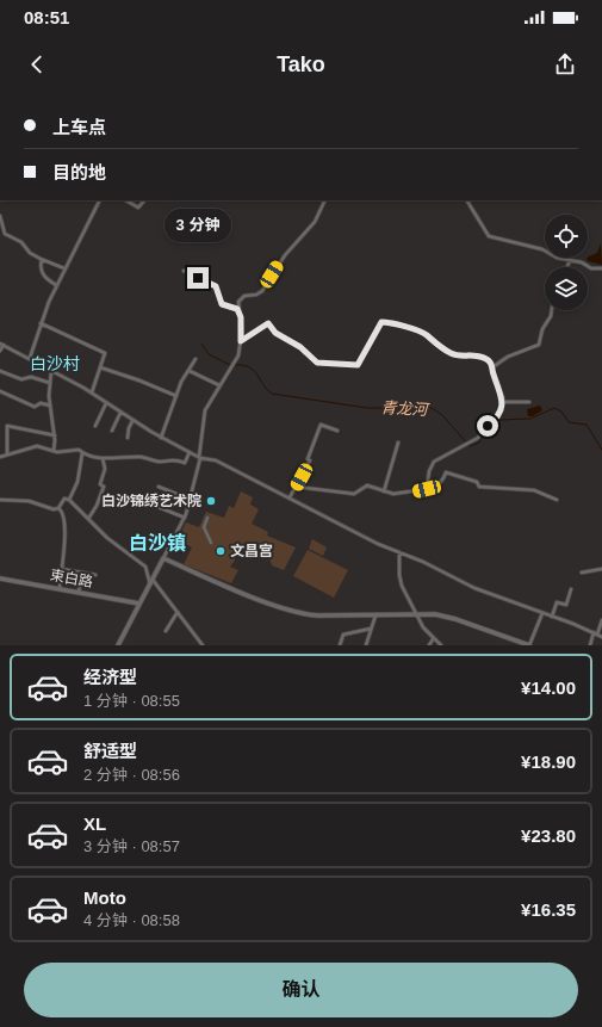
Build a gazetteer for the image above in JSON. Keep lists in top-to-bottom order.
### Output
{
  "streets": {
    "main road": ["束白路"]
  },
  "districts": ["白沙村", "白沙镇"],
  "water": ["青龙河"],
  "places": ["白沙锦绣艺术院", "文昌宫"],
  "page": {
    "status": "08:51",
    "header": "Tako",
    "banner": ["上车点", "目的地"],
    "bubble": "3 分钟",
    "list": [
      {
        "name": "经济型",
        "note": "1 分钟 · 08:55",
        "value": "¥14.00"
      },
      {
        "name": "舒适型",
        "note": "2 分钟 · 08:56",
        "value": "¥18.90"
      },
      {
        "name": "XL",
        "note": "3 分钟 · 08:57",
        "value": "¥23.80"
      },
      {
        "name": "Moto",
        "note": "4 分钟 · 08:58",
        "value": "¥16.35"
      }
    ],
    "buttons": "确认"
  }
}
